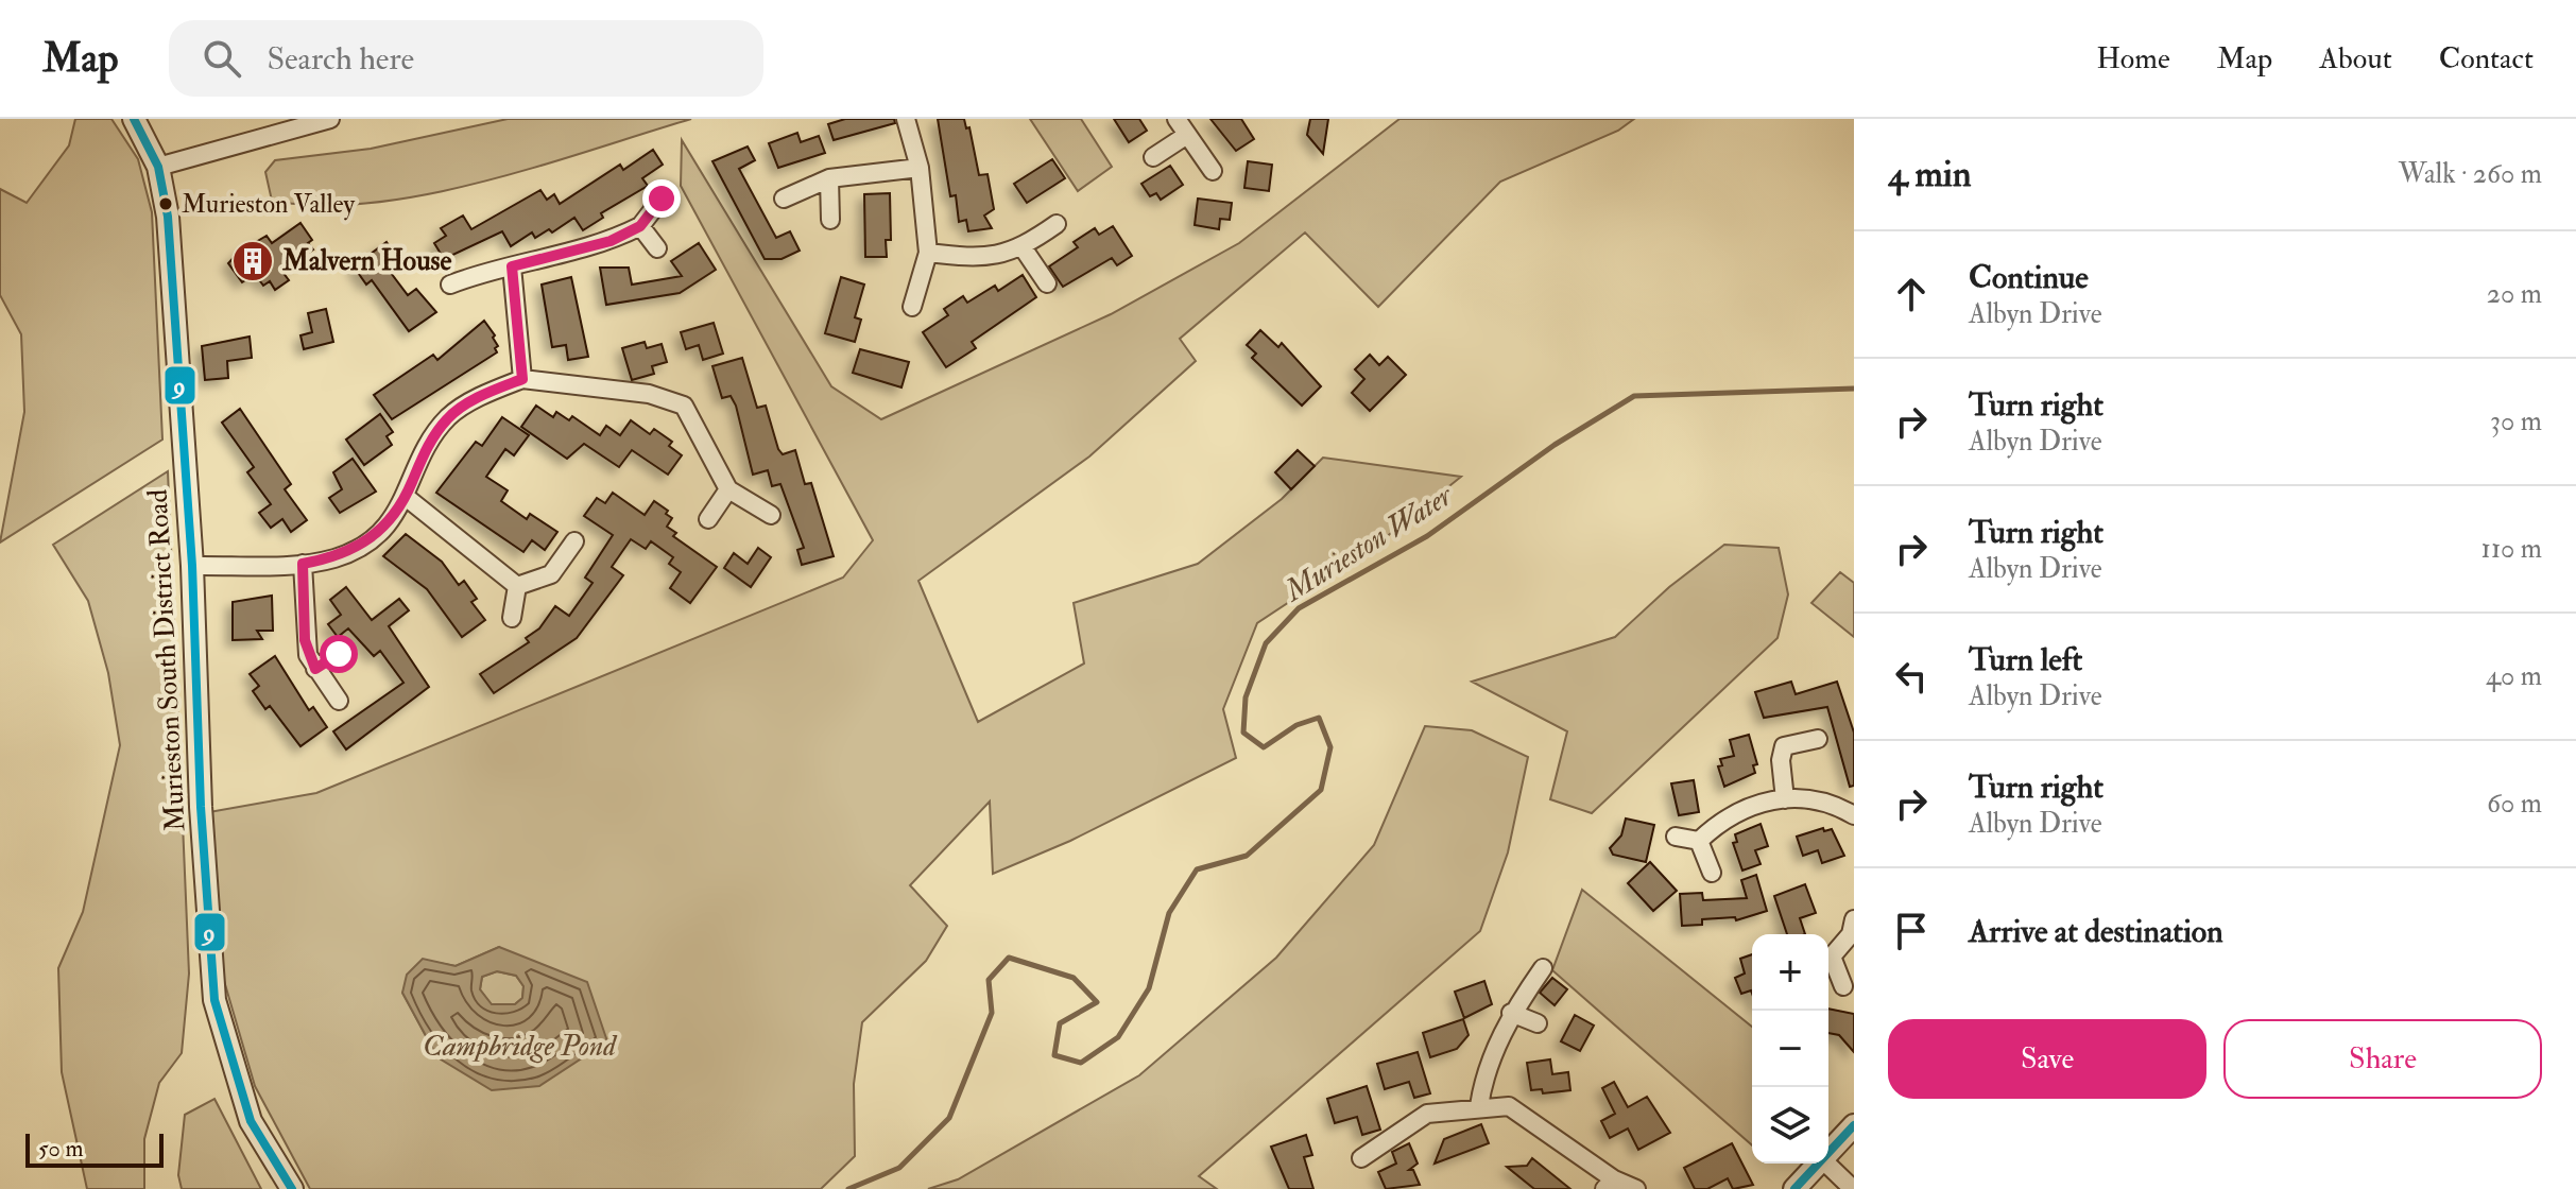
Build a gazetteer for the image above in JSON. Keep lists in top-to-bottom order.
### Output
{
  "streets": {
    "street": ["Murieston South District Road"]
  },
  "water": ["Murieston Water", "Campbridge Pond"],
  "places": {
    "other": ["Murieston Valley"],
    "building": ["Malvern House"]
  },
  "lines": ["transit line 9"],
  "scale_bar": "50 m",
  "page": {
    "header": "Map",
    "search": "Search here",
    "nav": [
      "Home",
      "Map",
      "About",
      "Contact"
    ],
    "heading": ["4 min", "Walk · 260 m"],
    "list": [
      ["Continue", "Albyn Drive", "20 m"],
      ["Turn right", "Albyn Drive", "30 m"],
      ["Turn right", "Albyn Drive", "110 m"],
      ["Turn left", "Albyn Drive", "40 m"],
      ["Turn right", "Albyn Drive", "60 m"],
      "Arrive at destination"
    ],
    "map_buttons": ["+", "−"],
    "buttons": ["Save", "Share"],
    "scale": "50 m"
  }
}
